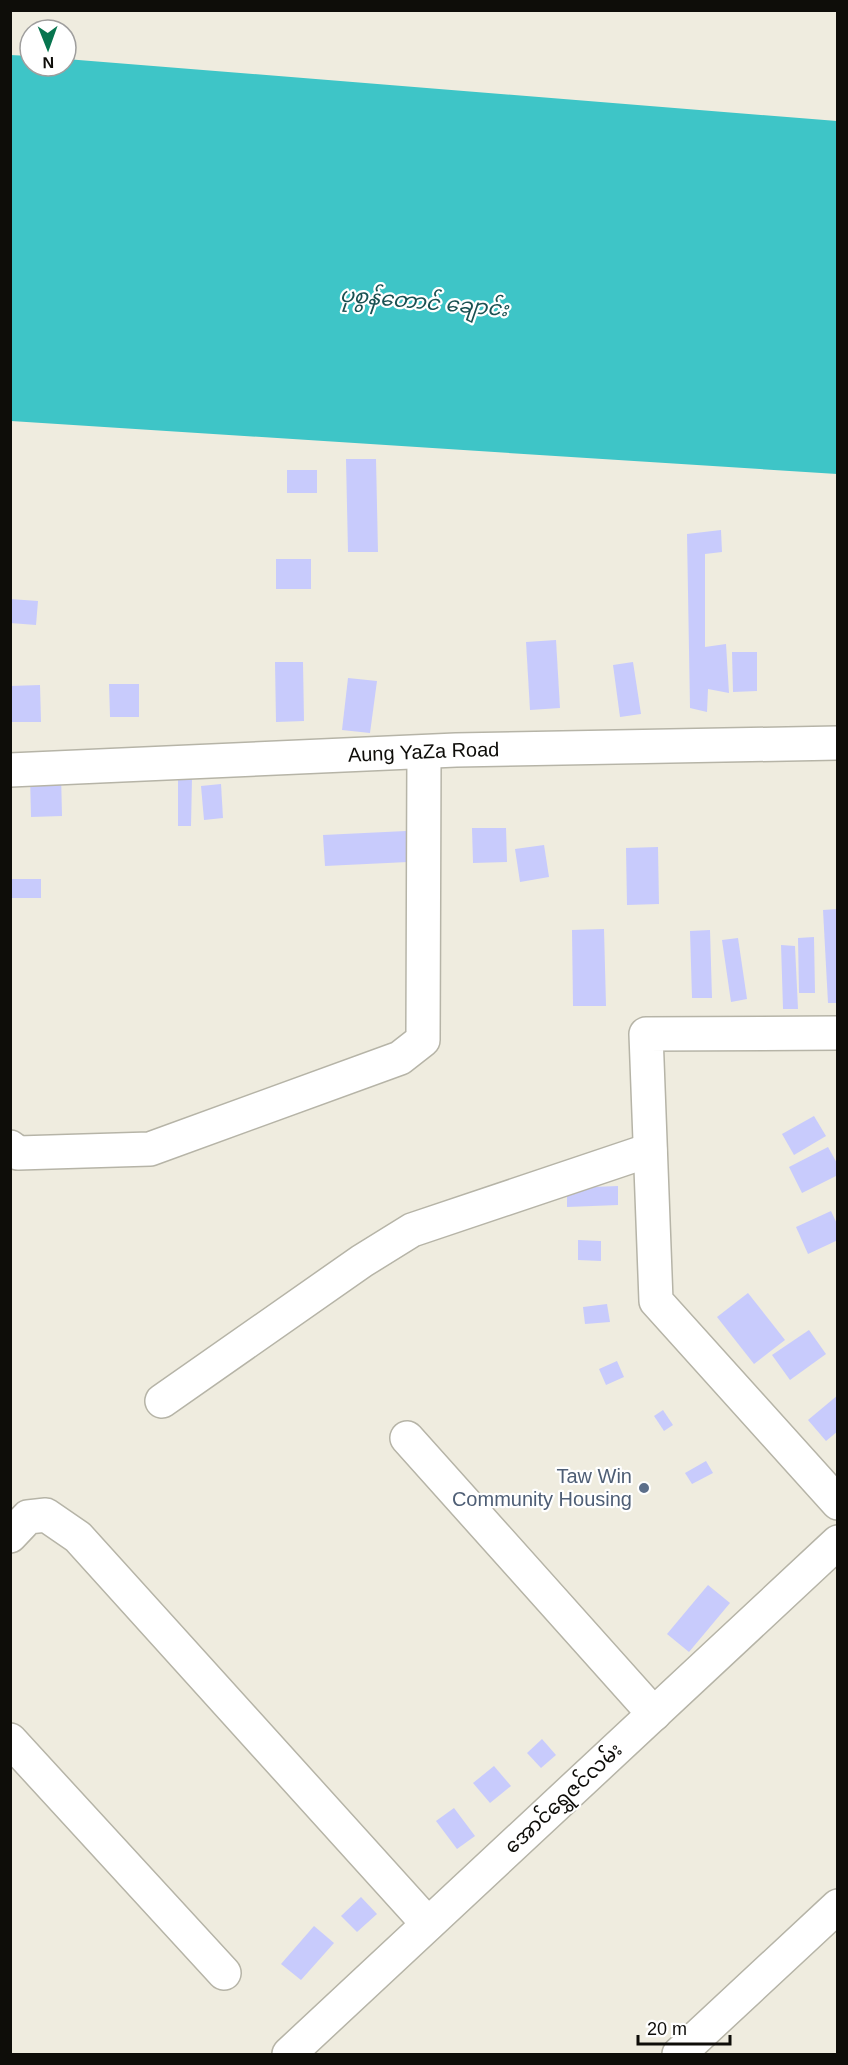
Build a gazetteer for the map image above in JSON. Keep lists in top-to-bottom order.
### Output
{
  "streets": {
    "street": ["Aung YaZa Road", "အောင်ရွှေဇင်လမ်း"]
  },
  "water": ["ပုစွန်တောင် ချောင်း"],
  "places": ["Taw Win Community Housing"],
  "scale_bar": "20 m",
  "north": "bottom"
}
